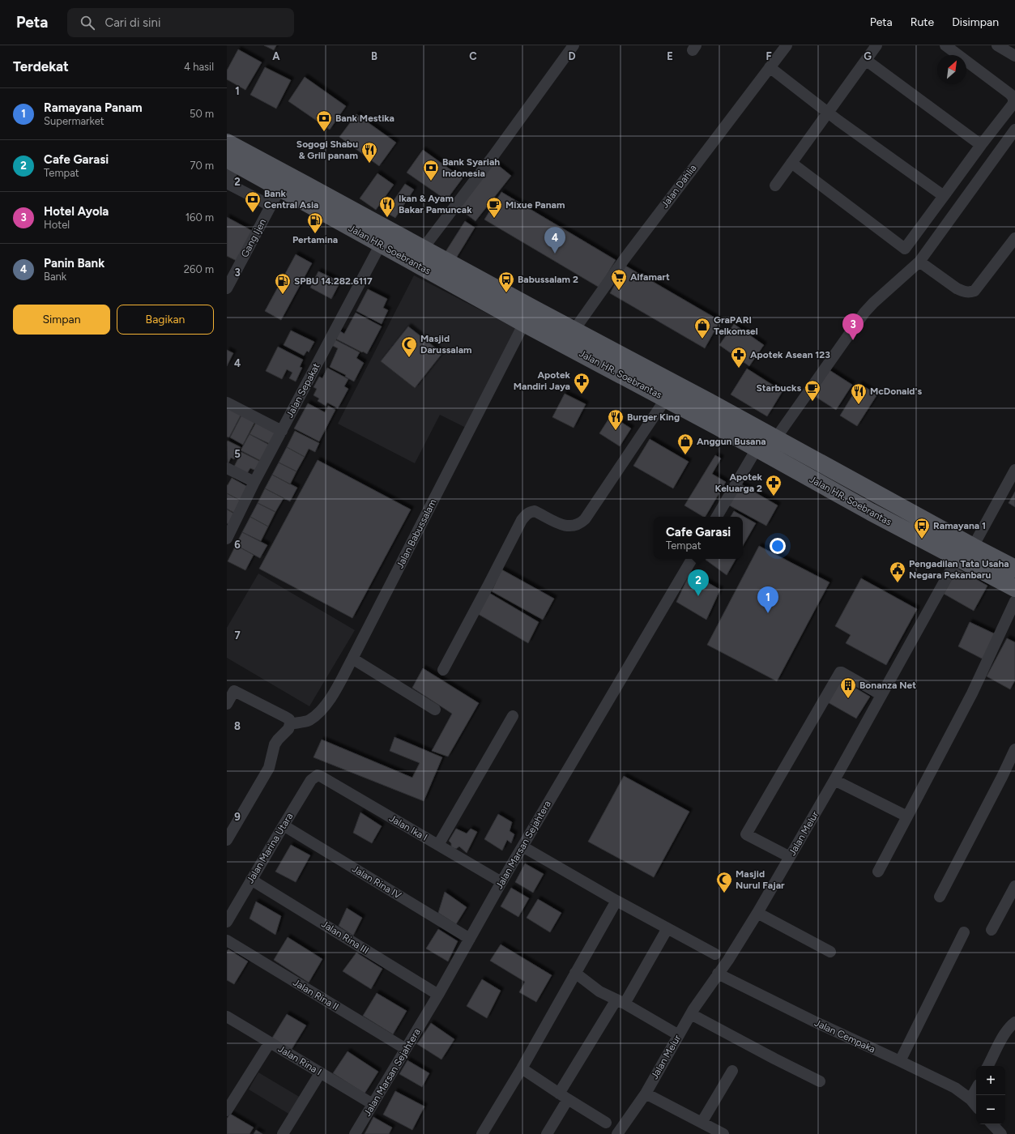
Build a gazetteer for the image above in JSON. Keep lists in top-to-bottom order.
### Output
{
  "streets": {
    "main road": ["Jalan HR. Soebrantas"],
    "street": [
      "Jalan Dahlia",
      "Gang Ijen",
      "Jalan Sepakat",
      "Jalan Babussalam",
      "Jalan Ika I",
      "Jalan Melur",
      "Jalan Marsan Sejahtera",
      "Jalan Marina Utara",
      "Jalan Rina IV",
      "Jalan Rina III",
      "Jalan Rina II",
      "Jalan Cempaka",
      "Jalan Rina I"
    ]
  },
  "crossings": [
    ["Jalan Dahlia", "Jalan HR. Soebrantas"],
    ["Gang Ijen", "Jalan HR. Soebrantas"],
    ["Jalan HR. Soebrantas", "Jalan Sepakat"],
    ["Jalan HR. Soebrantas", "Jalan Babussalam"],
    ["Jalan HR. Soebrantas", "Jalan Melur"],
    ["Jalan Ika I", "Jalan Marsan Sejahtera"],
    ["Jalan Ika I", "Jalan Marina Utara"],
    ["Jalan Melur", "Jalan Cempaka"],
    ["Jalan Marsan Sejahtera", "Jalan Rina IV"],
    ["Jalan Marsan Sejahtera", "Jalan Rina III"],
    ["Jalan Marsan Sejahtera", "Jalan Rina II"],
    ["Jalan Marsan Sejahtera", "Jalan Rina I"],
    ["Jalan Marina Utara", "Jalan Rina IV"],
    ["Jalan Marina Utara", "Jalan Rina III"]
  ],
  "places": {
    "bank": ["Bank Mestika", "Bank Syariah Indonesia", "Bank Central Asia"],
    "restaurant": [
      "Sogogi Shabu & Grill panam",
      "Ikan & Ayam Bakar Pamuncak",
      "McDonald's",
      "Burger King"
    ],
    "cafe": ["Mixue Panam", "Starbucks"],
    "fuel station": ["Pertamina", "SPBU 14.282.6117"],
    "supermarket": ["Alfamart"],
    "bus stop": ["Babussalam 2", "Ramayana 1"],
    "shop": ["GraPARI Telkomsel", "Anggun Busana"],
    "mosque": ["Masjid Darussalam", "Masjid Nurul Fajar"],
    "pharmacy": ["Apotek Asean 123", "Apotek Mandiri Jaya", "Apotek Keluarga 2"],
    "public building": ["Pengadilan Tata Usaha Negara Pekanbaru"],
    "building": ["Bonanza Net"]
  },
  "north": "top right",
  "page": {
    "header": "Peta",
    "search": "Cari di sini",
    "nav": ["Peta", "Rute", "Disimpan"],
    "heading": ["Terdekat", "4 hasil"],
    "list": [
      {
        "mark": "1",
        "name": "Ramayana Panam",
        "note": "Supermarket",
        "value": "50 m"
      },
      {
        "mark": "2",
        "name": "Cafe Garasi",
        "note": "Tempat",
        "value": "70 m"
      },
      {
        "mark": "3",
        "name": "Hotel Ayola",
        "note": "Hotel",
        "value": "160 m"
      },
      {
        "mark": "4",
        "name": "Panin Bank",
        "note": "Bank",
        "value": "260 m"
      }
    ],
    "pins": [
      "4",
      "3",
      "2",
      "1"
    ],
    "buttons": ["Simpan", "Bagikan"],
    "popup": ["Cafe Garasi", "Tempat"],
    "map_buttons": ["+", "−"]
  },
  "grid": {
    "columns": [
      "A",
      "B",
      "C",
      "D",
      "E",
      "F",
      "G"
    ],
    "rows": [
      "1",
      "2",
      "3",
      "4",
      "5",
      "6",
      "7",
      "8",
      "9"
    ]
  }
}
